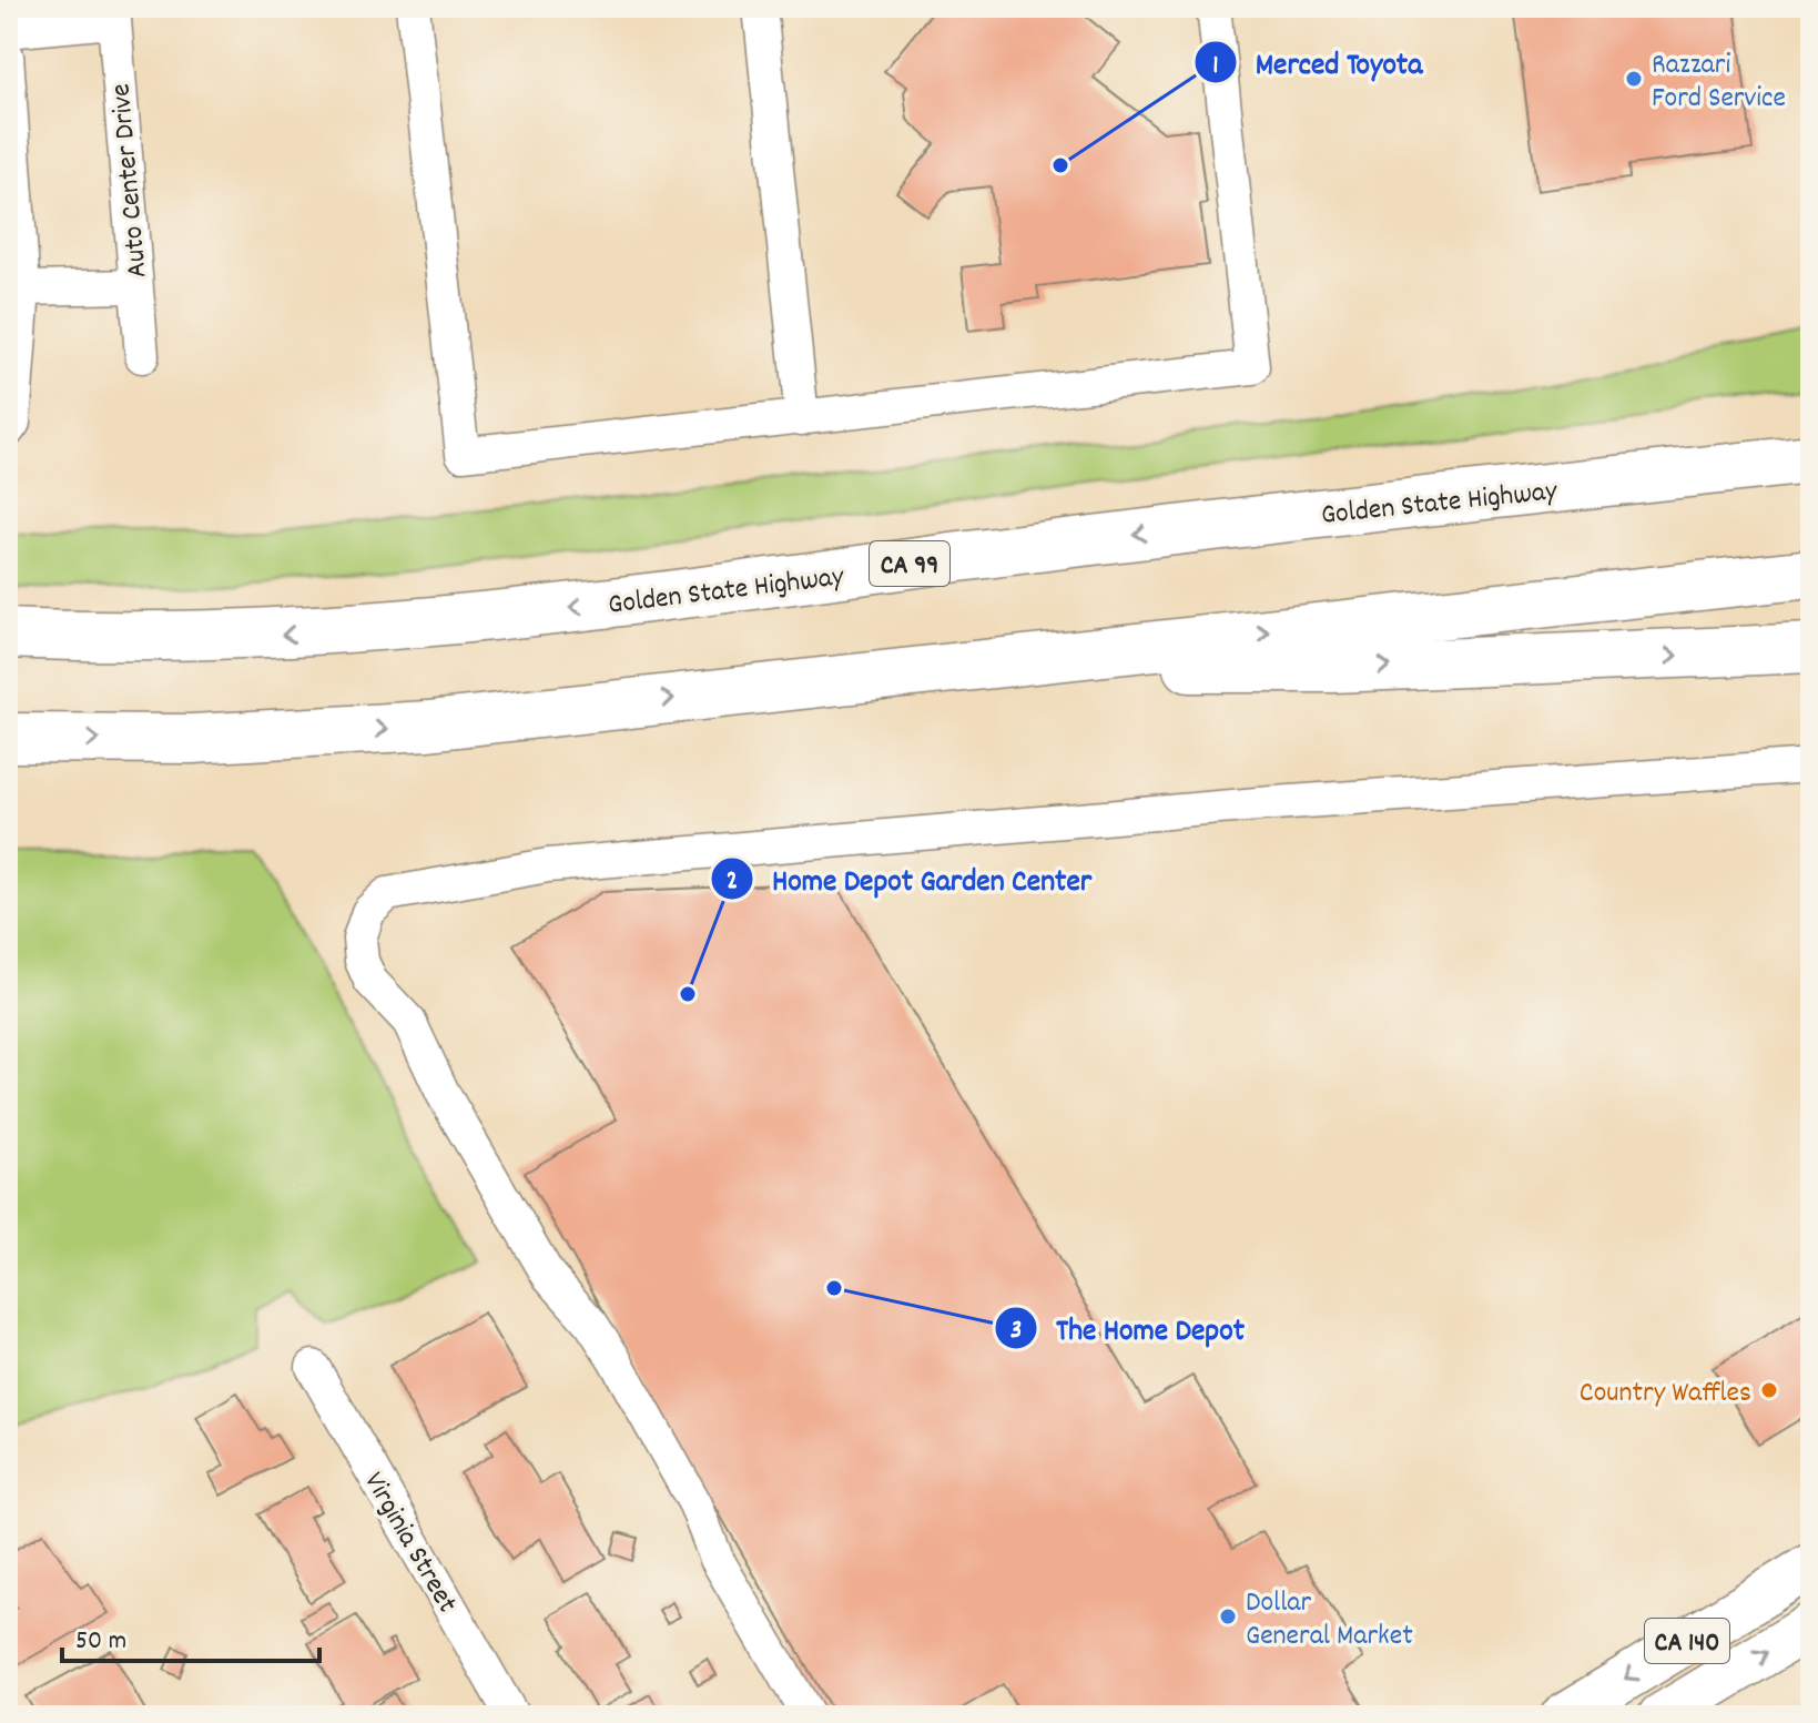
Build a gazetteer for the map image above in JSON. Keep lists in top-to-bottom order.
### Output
{
  "streets": {
    "highway": ["Golden State Highway", "CA 99"],
    "main road": ["CA 140"],
    "street": ["Auto Center Drive", "Virginia Street"]
  },
  "places": [
    "Razzari Ford Service",
    "Merced Toyota",
    "Home Depot Garden Center",
    "The Home Depot",
    "Country Waffles",
    "Dollar General Market"
  ],
  "scale_bar": "50 m"
}
